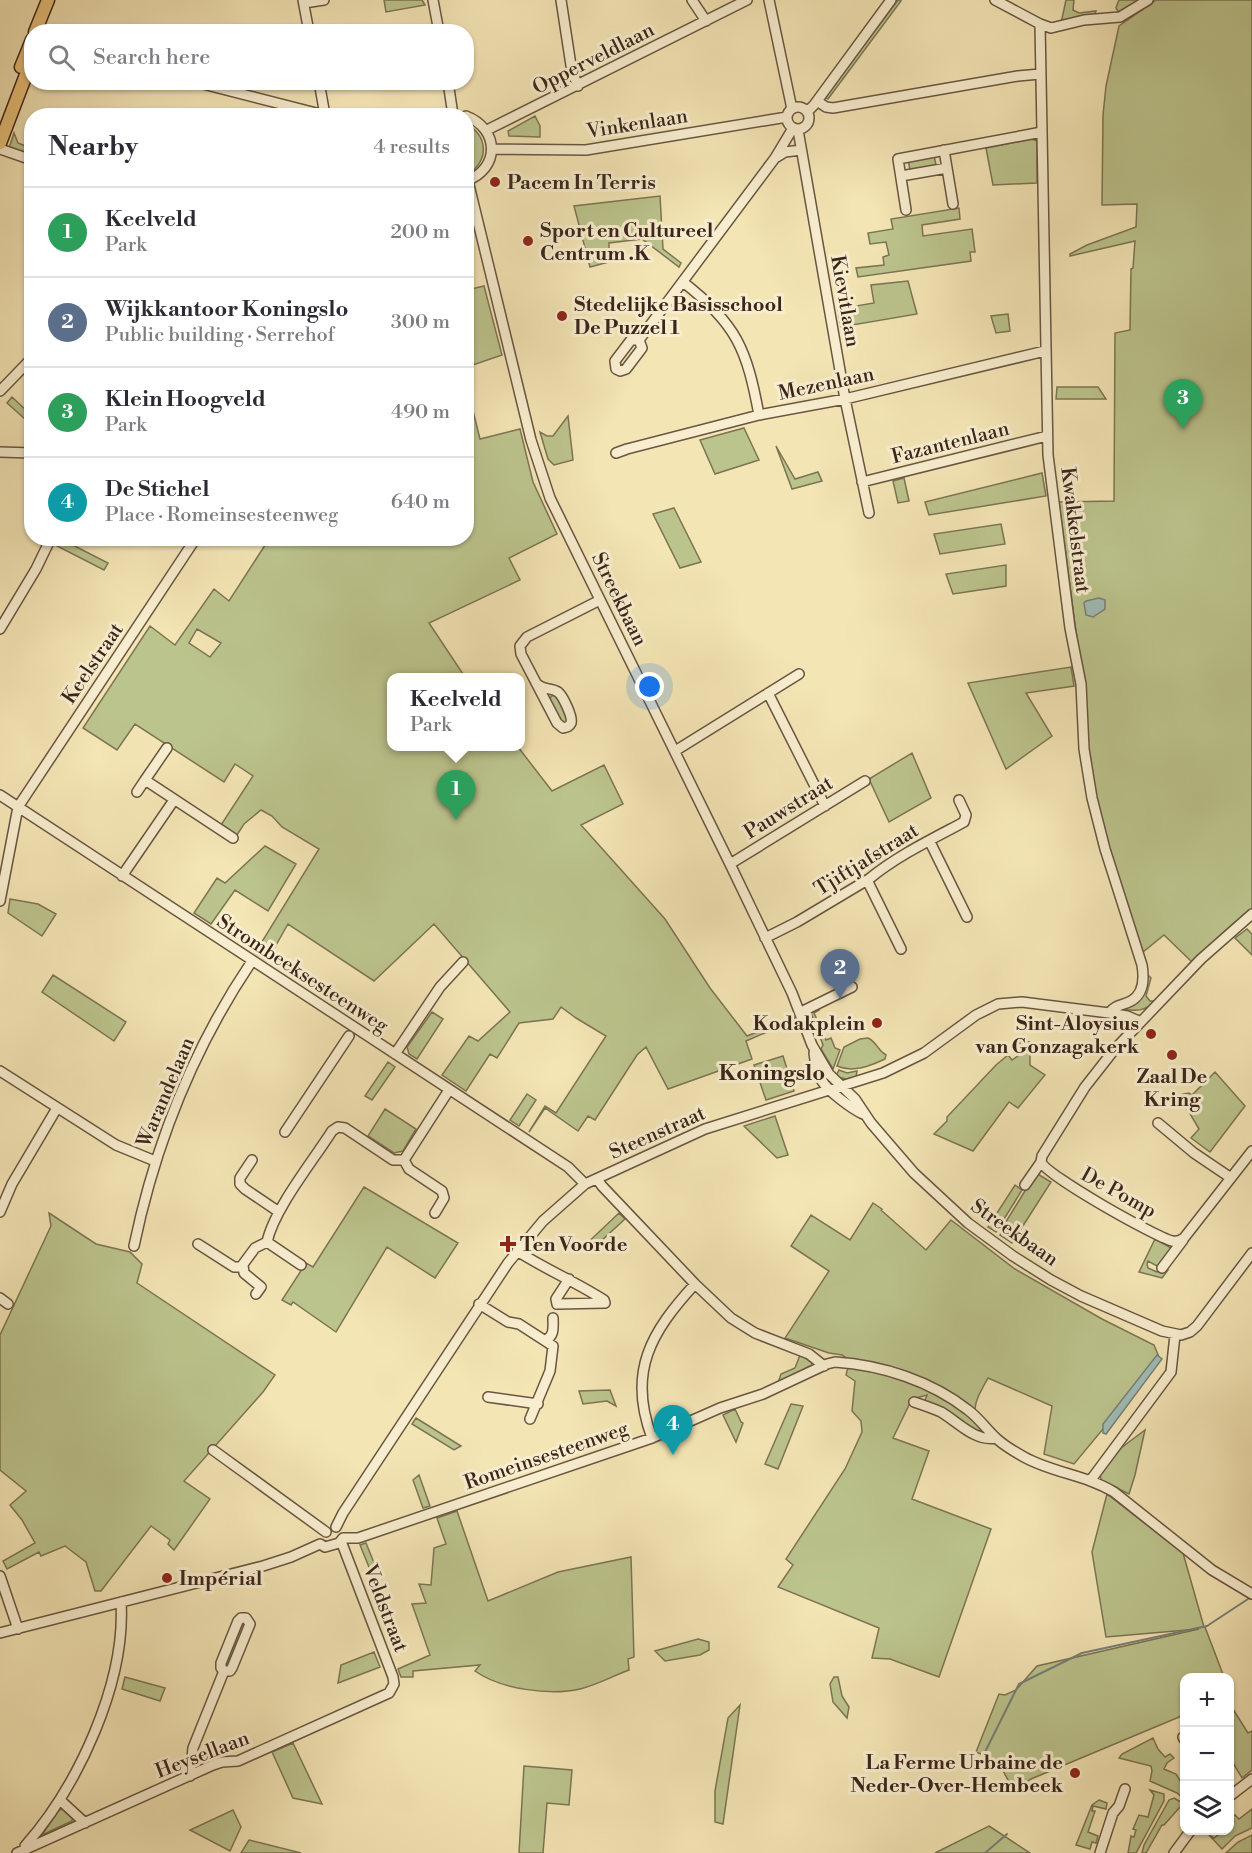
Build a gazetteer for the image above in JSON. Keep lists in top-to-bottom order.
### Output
{
  "streets": {
    "street": [
      "Opperveldlaan",
      "Vinkenlaan",
      "Kievitlaan",
      "Mezenlaan",
      "Fazantenlaan",
      "Kwakkelstraat",
      "Streekbaan",
      "Keelstraat",
      "Pauwstraat",
      "Tjiftjafstraat",
      "Strombeeksesteenweg",
      "Warandelaan",
      "Steenstraat",
      "De Pomp",
      "Romeinsesteenweg",
      "Veldstraat",
      "Heysellaan"
    ]
  },
  "crossings": [
    ["Vinkenlaan", "Kievitlaan"],
    ["Vinkenlaan", "Streekbaan"],
    ["Kievitlaan", "Mezenlaan"],
    ["Kievitlaan", "Fazantenlaan"],
    ["Mezenlaan", "Kwakkelstraat"],
    ["Fazantenlaan", "Kwakkelstraat"],
    ["Kwakkelstraat", "Steenstraat"],
    ["Streekbaan", "Pauwstraat"],
    ["Streekbaan", "Tjiftjafstraat"],
    ["Streekbaan", "Steenstraat"],
    ["Keelstraat", "Strombeeksesteenweg"],
    ["Strombeeksesteenweg", "Warandelaan"],
    ["Strombeeksesteenweg", "Steenstraat"],
    ["Romeinsesteenweg", "Veldstraat"],
    ["Veldstraat", "Heysellaan"]
  ],
  "districts": ["Koningslo"],
  "places": {
    "other": [
      "Pacem In Terris",
      "Sport en Cultureel Centrum .K",
      "Stedelijke Basisschool De Puzzel 1",
      "Kodakplein",
      "Sint-Aloysius van Gonzagakerk",
      "Zaal De Kring",
      "Impérial",
      "La Ferme Urbaine de Neder-Over-Hembeek"
    ],
    "health": ["Ten Voorde"]
  },
  "page": {
    "search": "Search here",
    "heading": ["Nearby", "4 results"],
    "list": [
      {
        "mark": "1",
        "name": "Keelveld",
        "note": "Park",
        "value": "200 m"
      },
      {
        "mark": "2",
        "name": "Wijkkantoor Koningslo",
        "note": "Public building · Serrehof",
        "value": "300 m"
      },
      {
        "mark": "3",
        "name": "Klein Hoogveld",
        "note": "Park",
        "value": "490 m"
      },
      {
        "mark": "4",
        "name": "De Stichel",
        "note": "Place · Romeinsesteenweg",
        "value": "640 m"
      }
    ],
    "pins": [
      "3",
      "1",
      "2",
      "4"
    ],
    "popup": ["Keelveld", "Park"],
    "map_buttons": ["+", "−"]
  }
}
